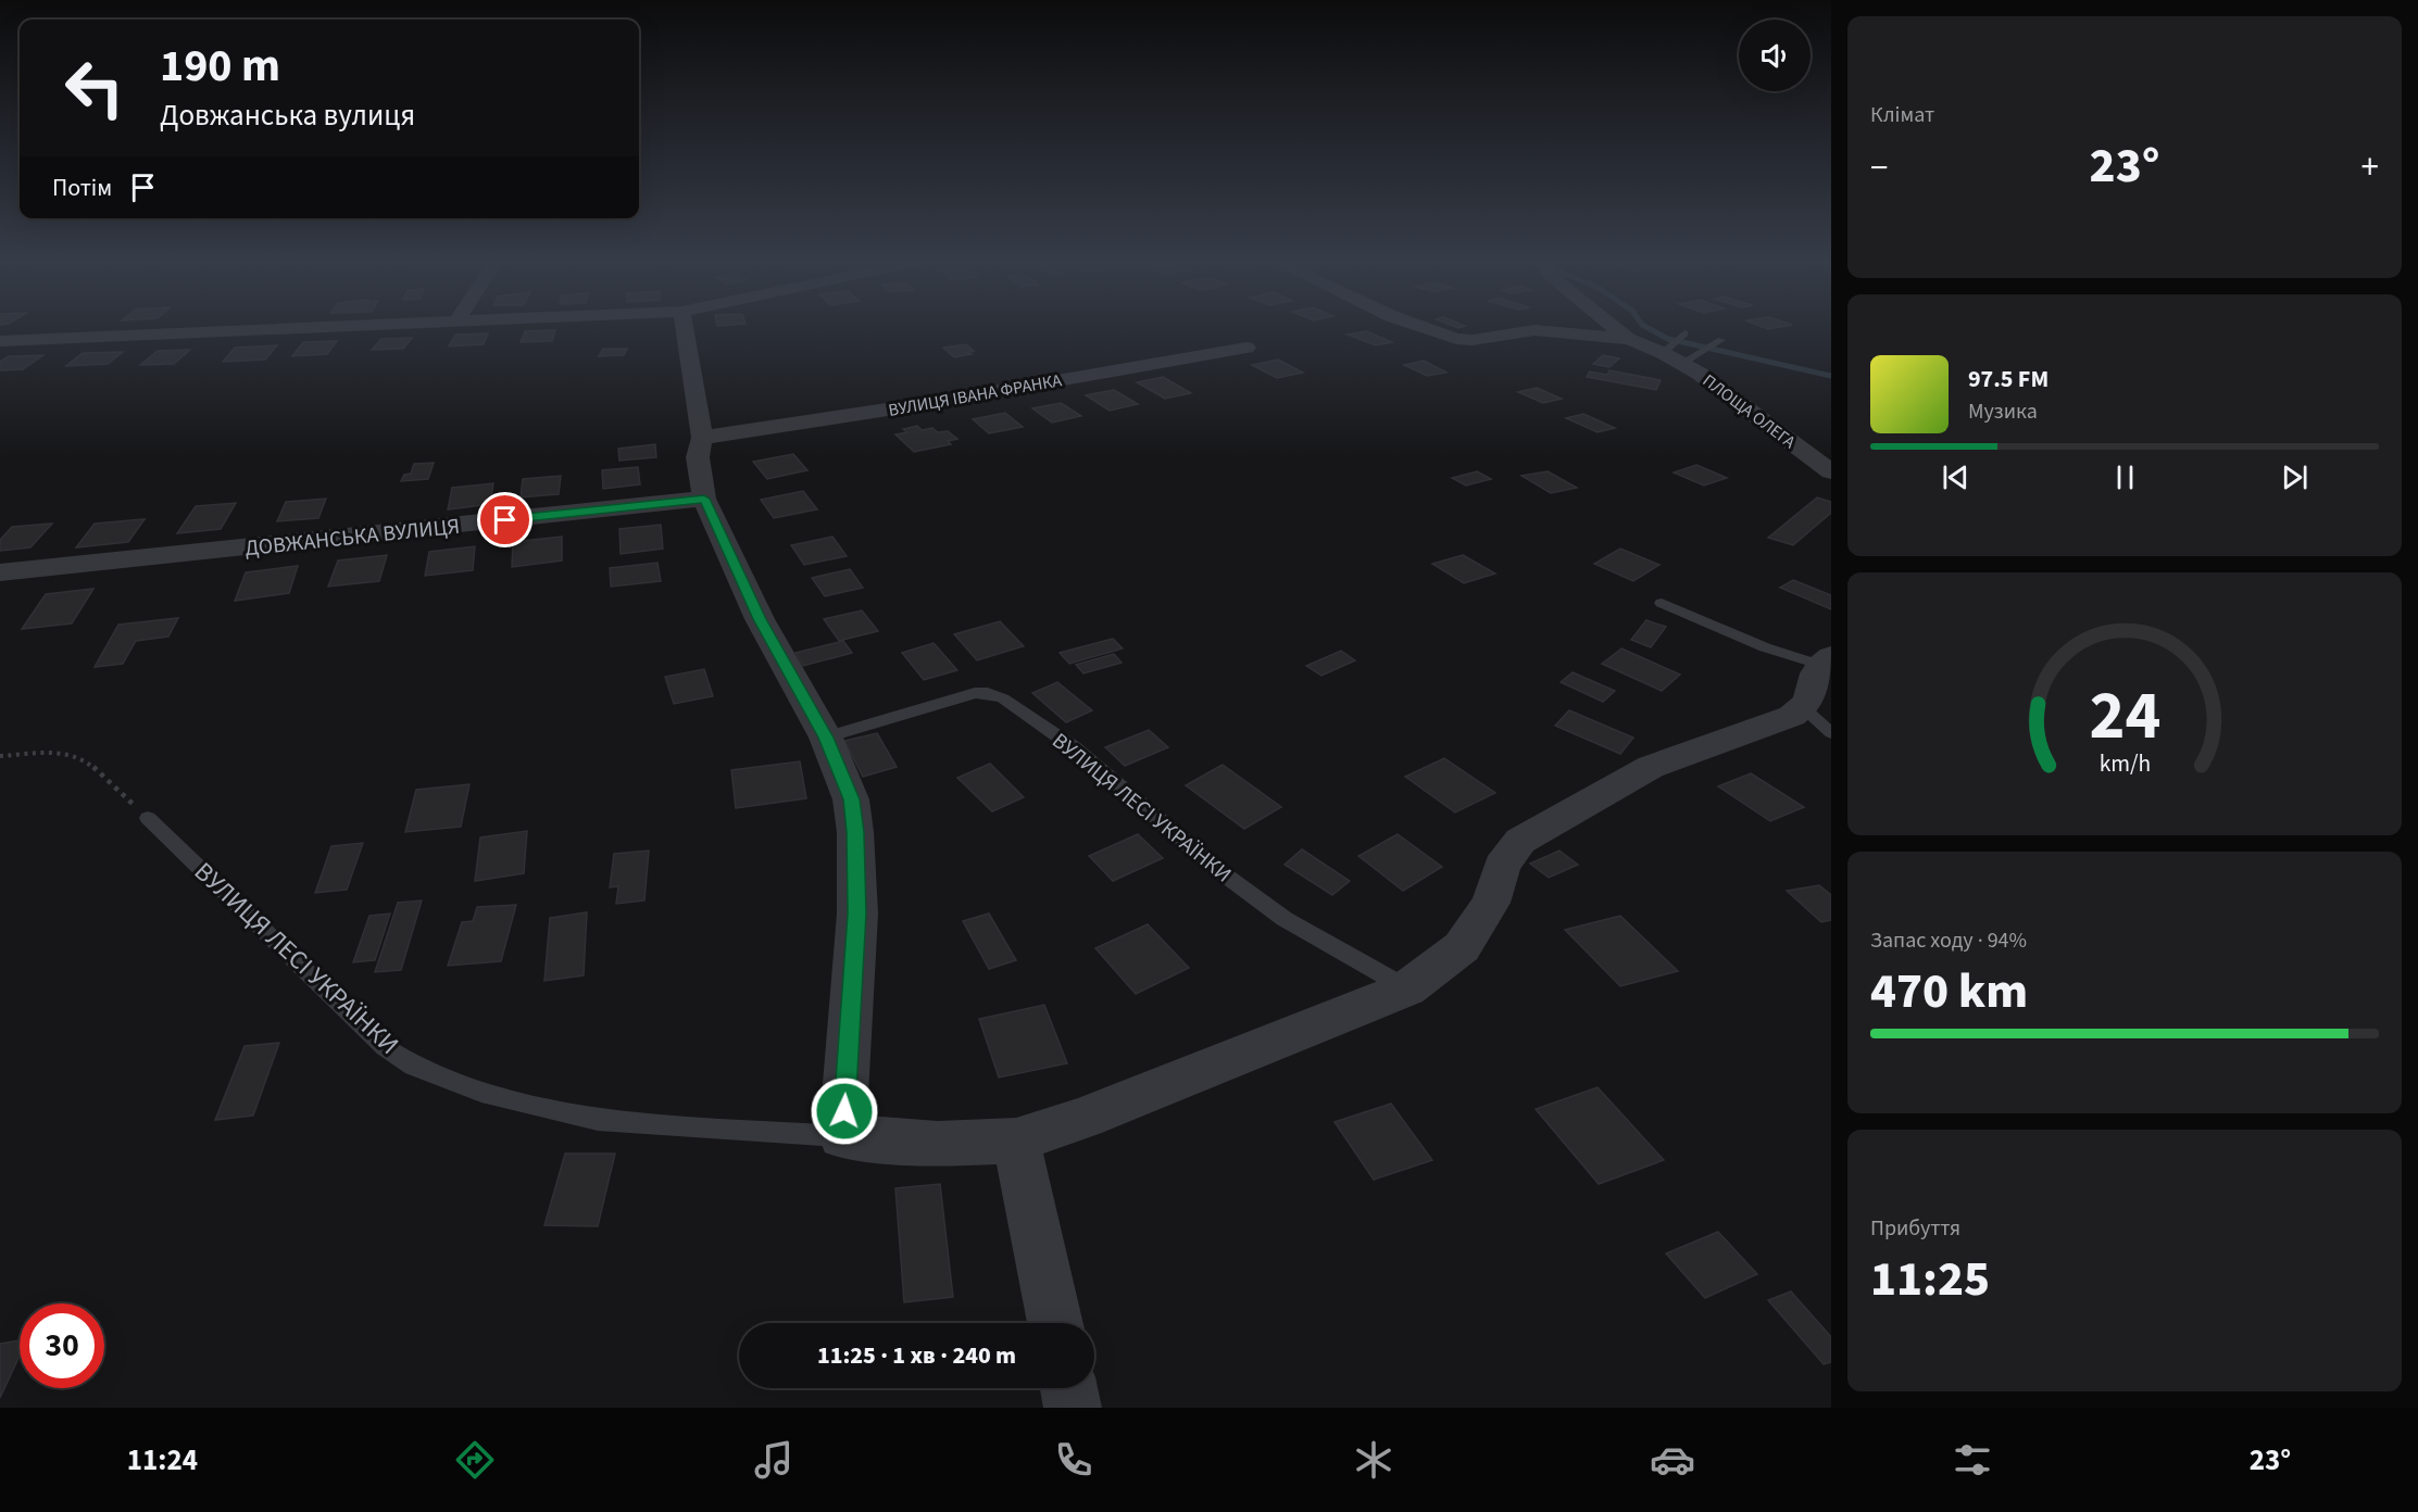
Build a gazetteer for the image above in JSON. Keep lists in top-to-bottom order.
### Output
{
  "streets": {
    "street": [
      "ВУЛИЦЯ ІВАНА ФРАНКА",
      "ПЛОЩА ОЛЕГА",
      "ДОВЖАНСЬКА ВУЛИЦЯ",
      "ВУЛИЦЯ ЛЕСІ УКРАЇНКИ"
    ]
  },
  "page": {
    "tile": [
      "Клімат",
      ["Запас ходу · 94%", "470 km"],
      ["Прибуття", "11:25"]
    ],
    "turn": ["190 m", "Довжанська вулиця"],
    "heat": ["−", "23°", "+"],
    "then": "Потім",
    "song": ["97.5 FM", "Музика"],
    "limit": "30",
    "trip": "11:25 · 1 хв · 240 m",
    "tabs": ["11:24", "23°"],
    "gauge": ["24", "km/h"]
  }
}
